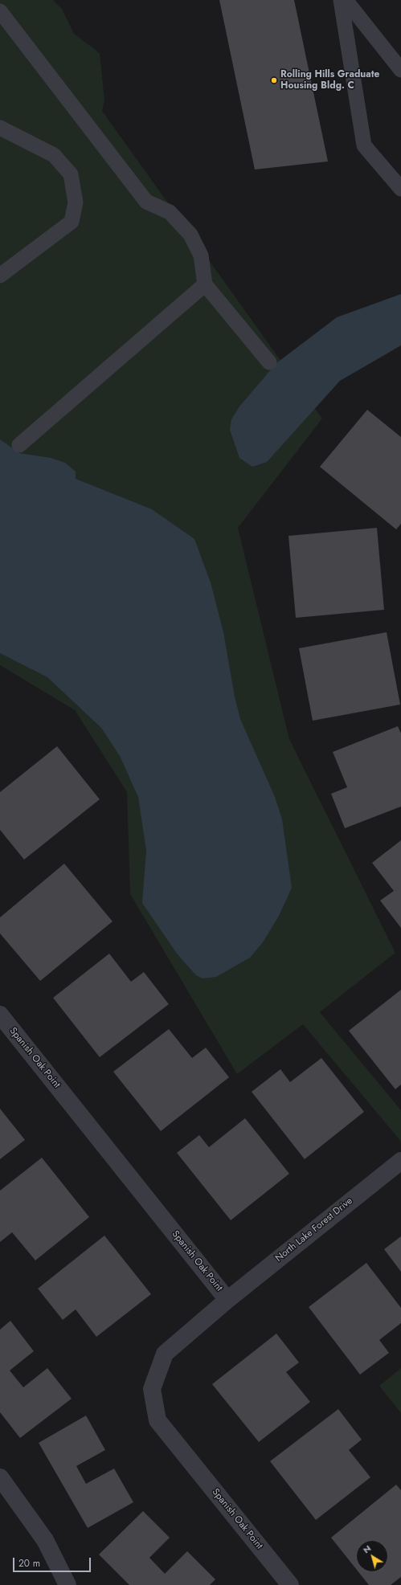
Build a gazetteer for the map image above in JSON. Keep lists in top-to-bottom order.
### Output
{
  "streets": {
    "street": ["Spanish Oak Point", "North Lake Forest Drive"]
  },
  "crossings": [
    ["Spanish Oak Point", "North Lake Forest Drive"]
  ],
  "places": ["Rolling Hills Graduate Housing Bldg. C"],
  "scale_bar": "20 m",
  "north": "top left"
}
